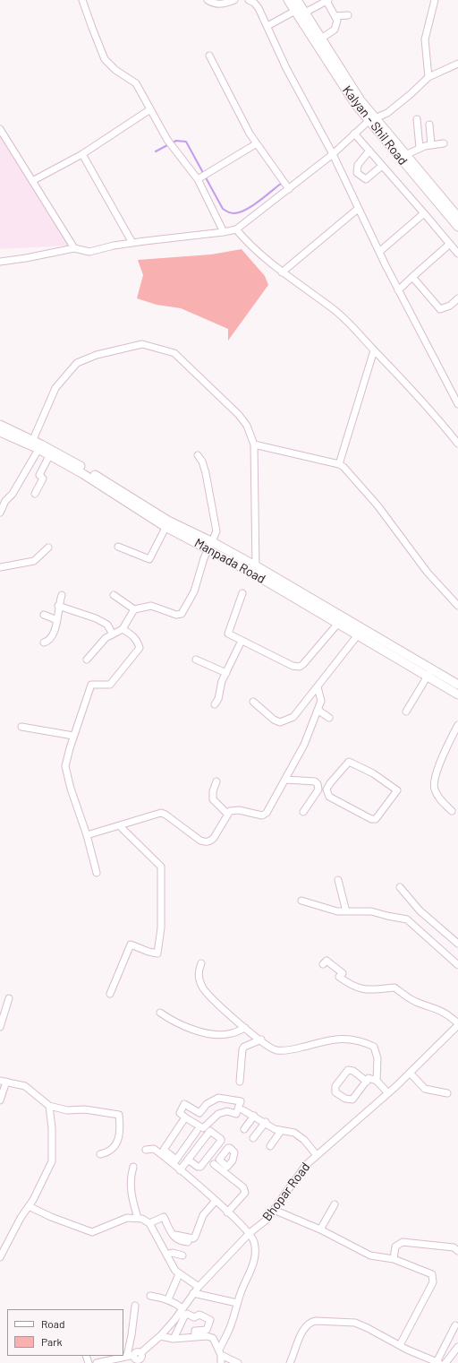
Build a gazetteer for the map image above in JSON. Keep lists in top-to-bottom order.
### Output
{
  "streets": {
    "main road": ["Kalyan - Shil Road", "Manpada Road"],
    "street": ["Bhopar Road"]
  },
  "legend": ["Road", "Park"]
}
